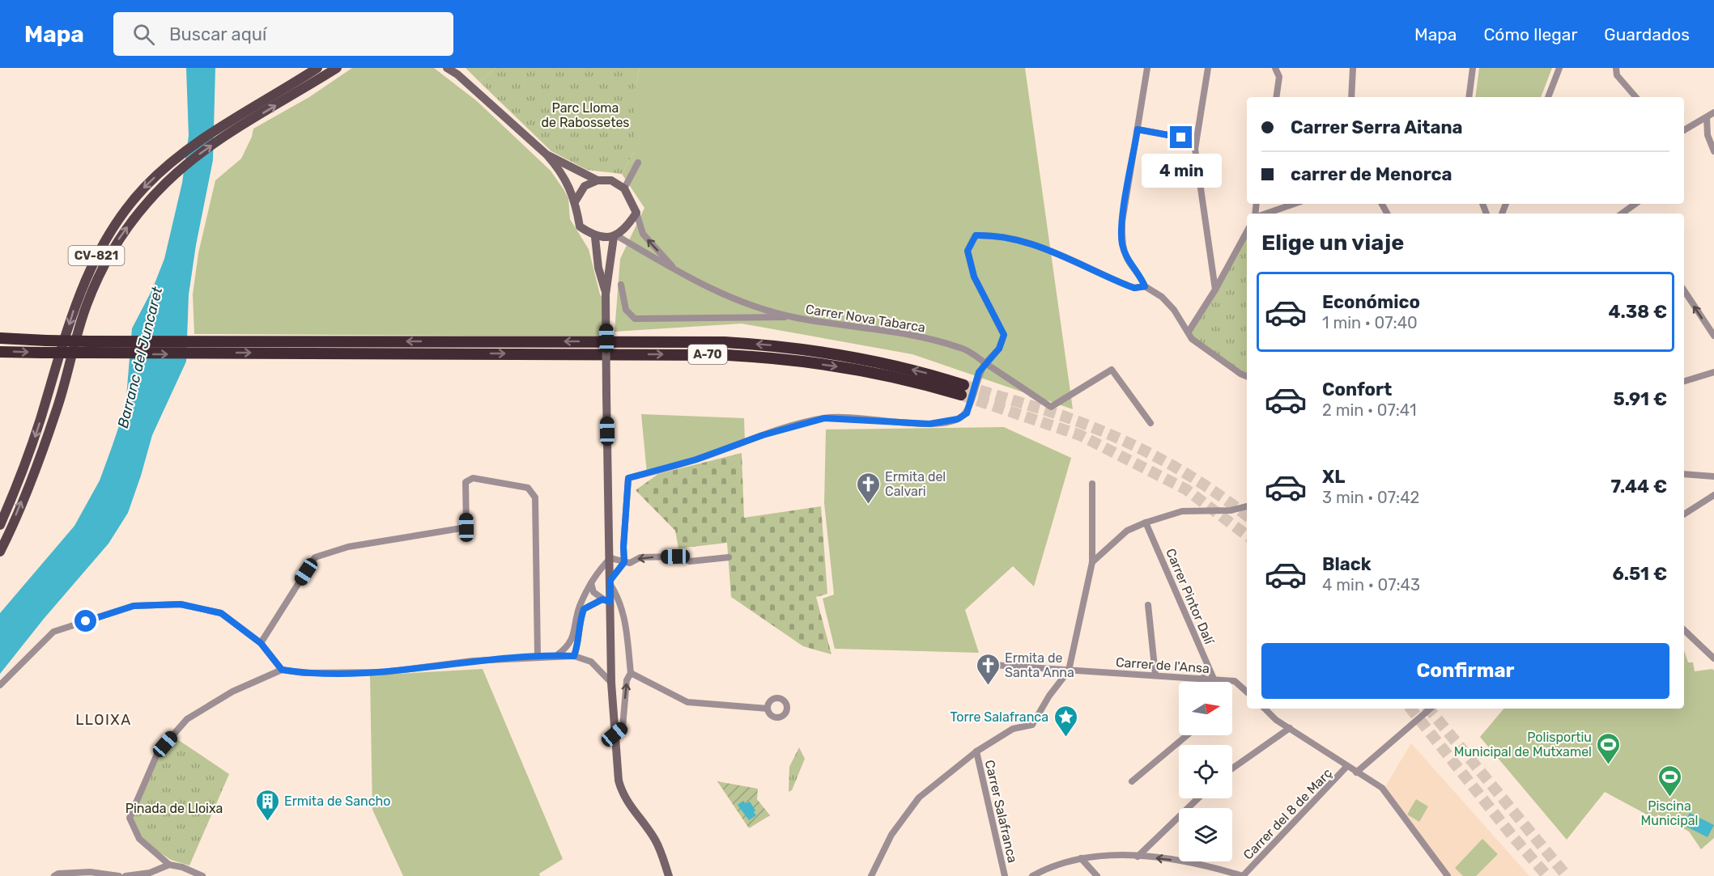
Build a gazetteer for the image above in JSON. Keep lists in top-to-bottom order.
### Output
{
  "streets": {
    "highway": ["A-70"],
    "main road": ["CV-821"],
    "street": [
      "Carrer Nova Tabarca",
      "Carrer Pintor Dalí",
      "Carrer de l'Ansa",
      "Carrer Salafranca",
      "Carrer del 8 de Març"
    ]
  },
  "crossings": [
    ["Carrer Pintor Dalí", "Carrer de l'Ansa"]
  ],
  "districts": ["LLOIXA"],
  "water": ["Barranc del Juncaret"],
  "parks": ["Parc Lloma de Rabossetes", "Pinada de Lloixa"],
  "places": {
    "church": ["Ermita del Calvari", "Ermita de Santa Anna"],
    "place": ["Torre Salafranca"],
    "sports": ["Polisportiu Municipal de Mutxamel", "Piscina Municipal"],
    "building": ["Ermita de Sancho"]
  },
  "north": "right",
  "page": {
    "header": "Mapa",
    "search": "Buscar aquí",
    "nav": ["Mapa", "Cómo llegar", "Guardados"],
    "banner": ["Carrer Serra Aitana", "carrer de Menorca"],
    "bubble": "4 min",
    "heading": "Elige un viaje",
    "list": [
      {
        "name": "Económico",
        "note": "1 min · 07:40",
        "value": "4.38 €"
      },
      {
        "name": "Confort",
        "note": "2 min · 07:41",
        "value": "5.91 €"
      },
      {
        "name": "XL",
        "note": "3 min · 07:42",
        "value": "7.44 €"
      },
      {
        "name": "Black",
        "note": "4 min · 07:43",
        "value": "6.51 €"
      }
    ],
    "buttons": "Confirmar"
  }
}
